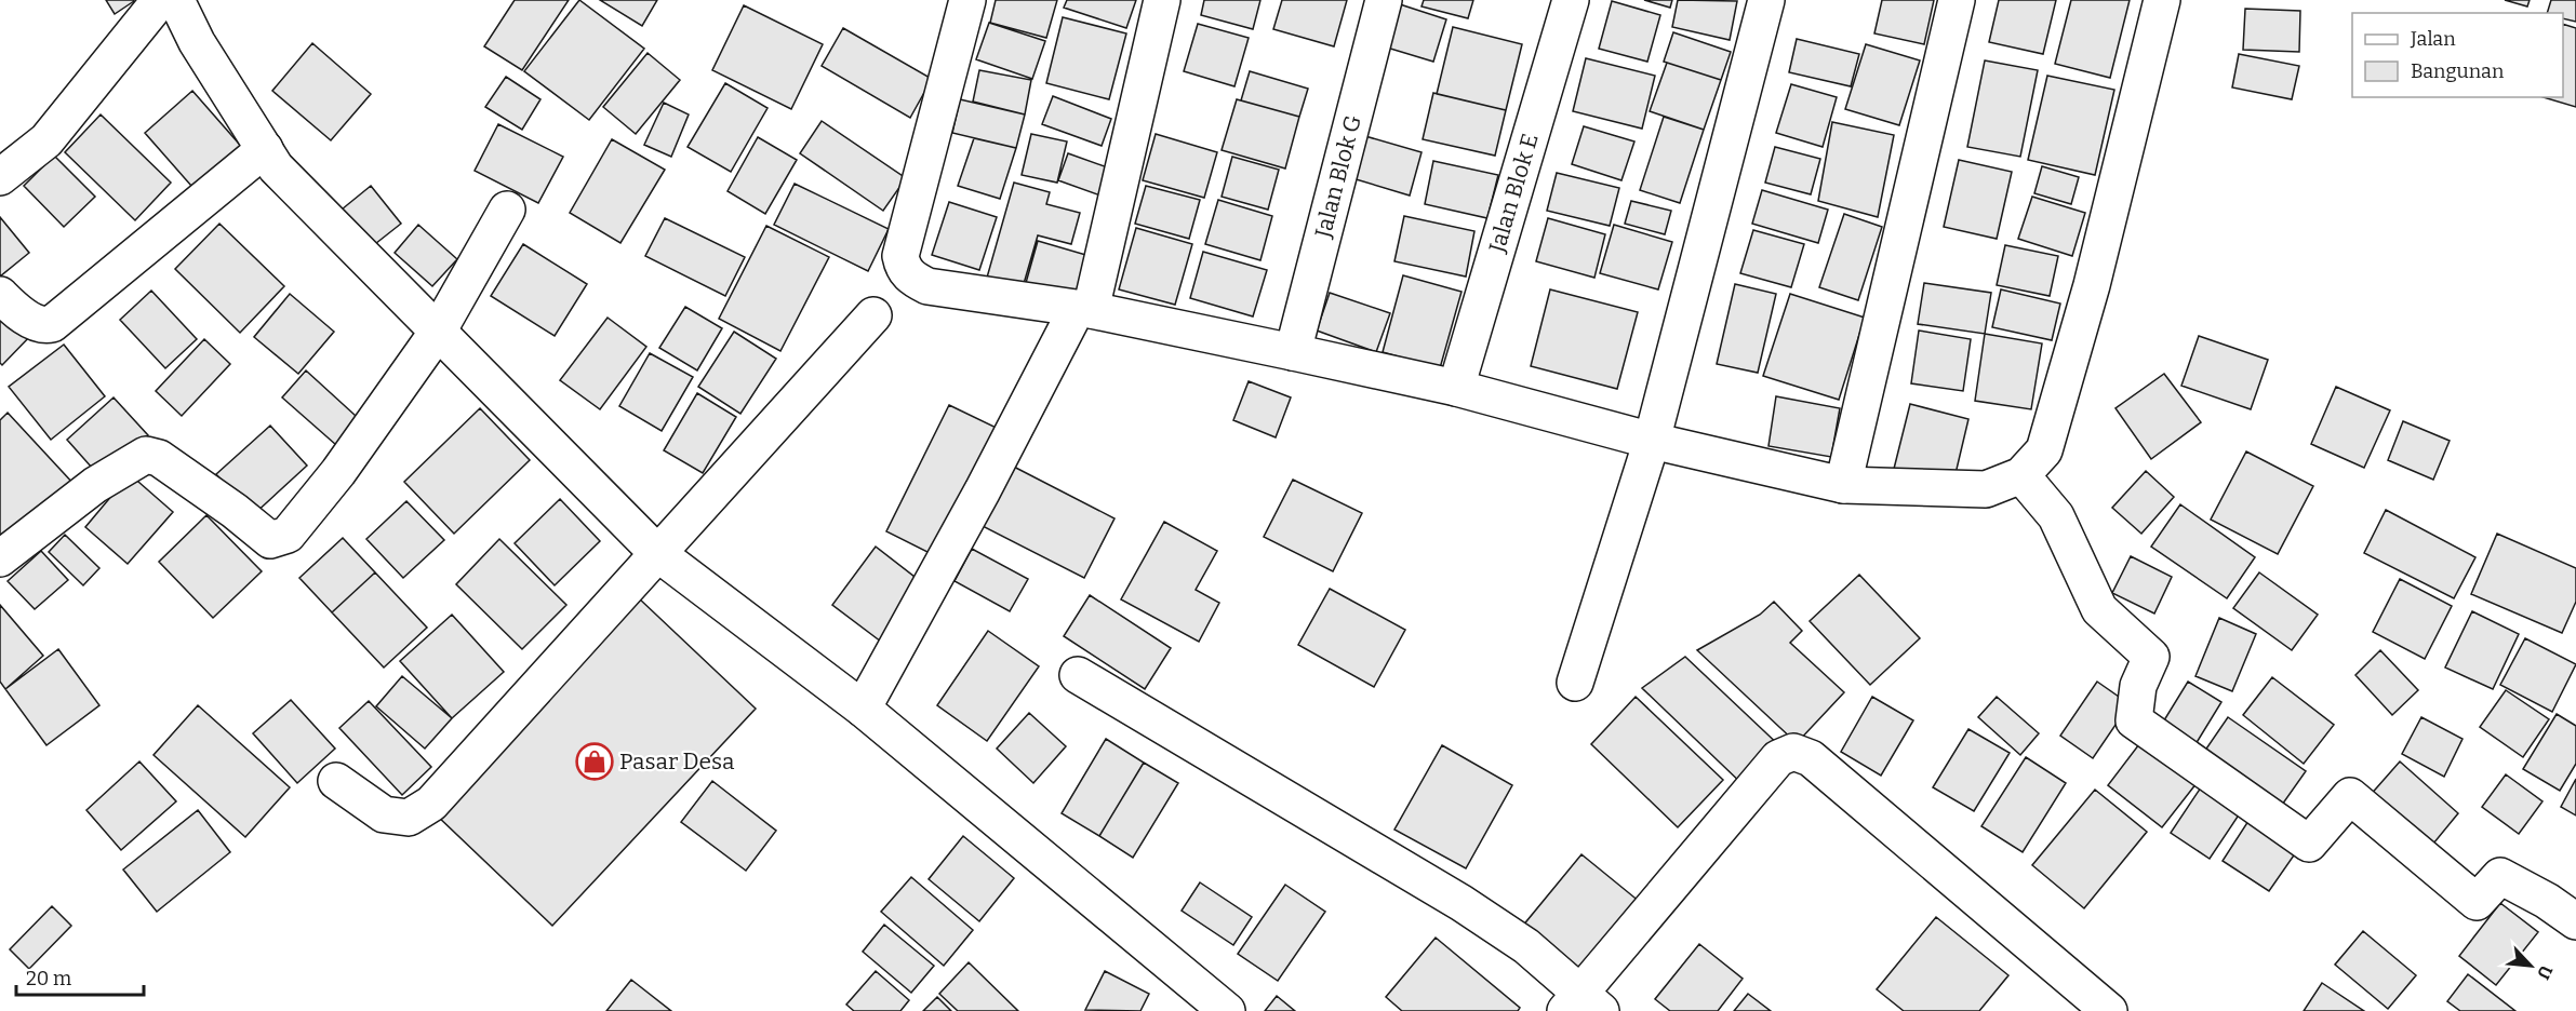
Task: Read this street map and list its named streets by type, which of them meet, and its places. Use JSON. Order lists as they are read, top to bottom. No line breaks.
{"streets":{"street":["Jalan Blok G","Jalan Blok E"]},"places":{"shop":["Pasar Desa"]},"legend":["Jalan","Bangunan"],"scale_bar":"20 m","north":"bottom right"}
